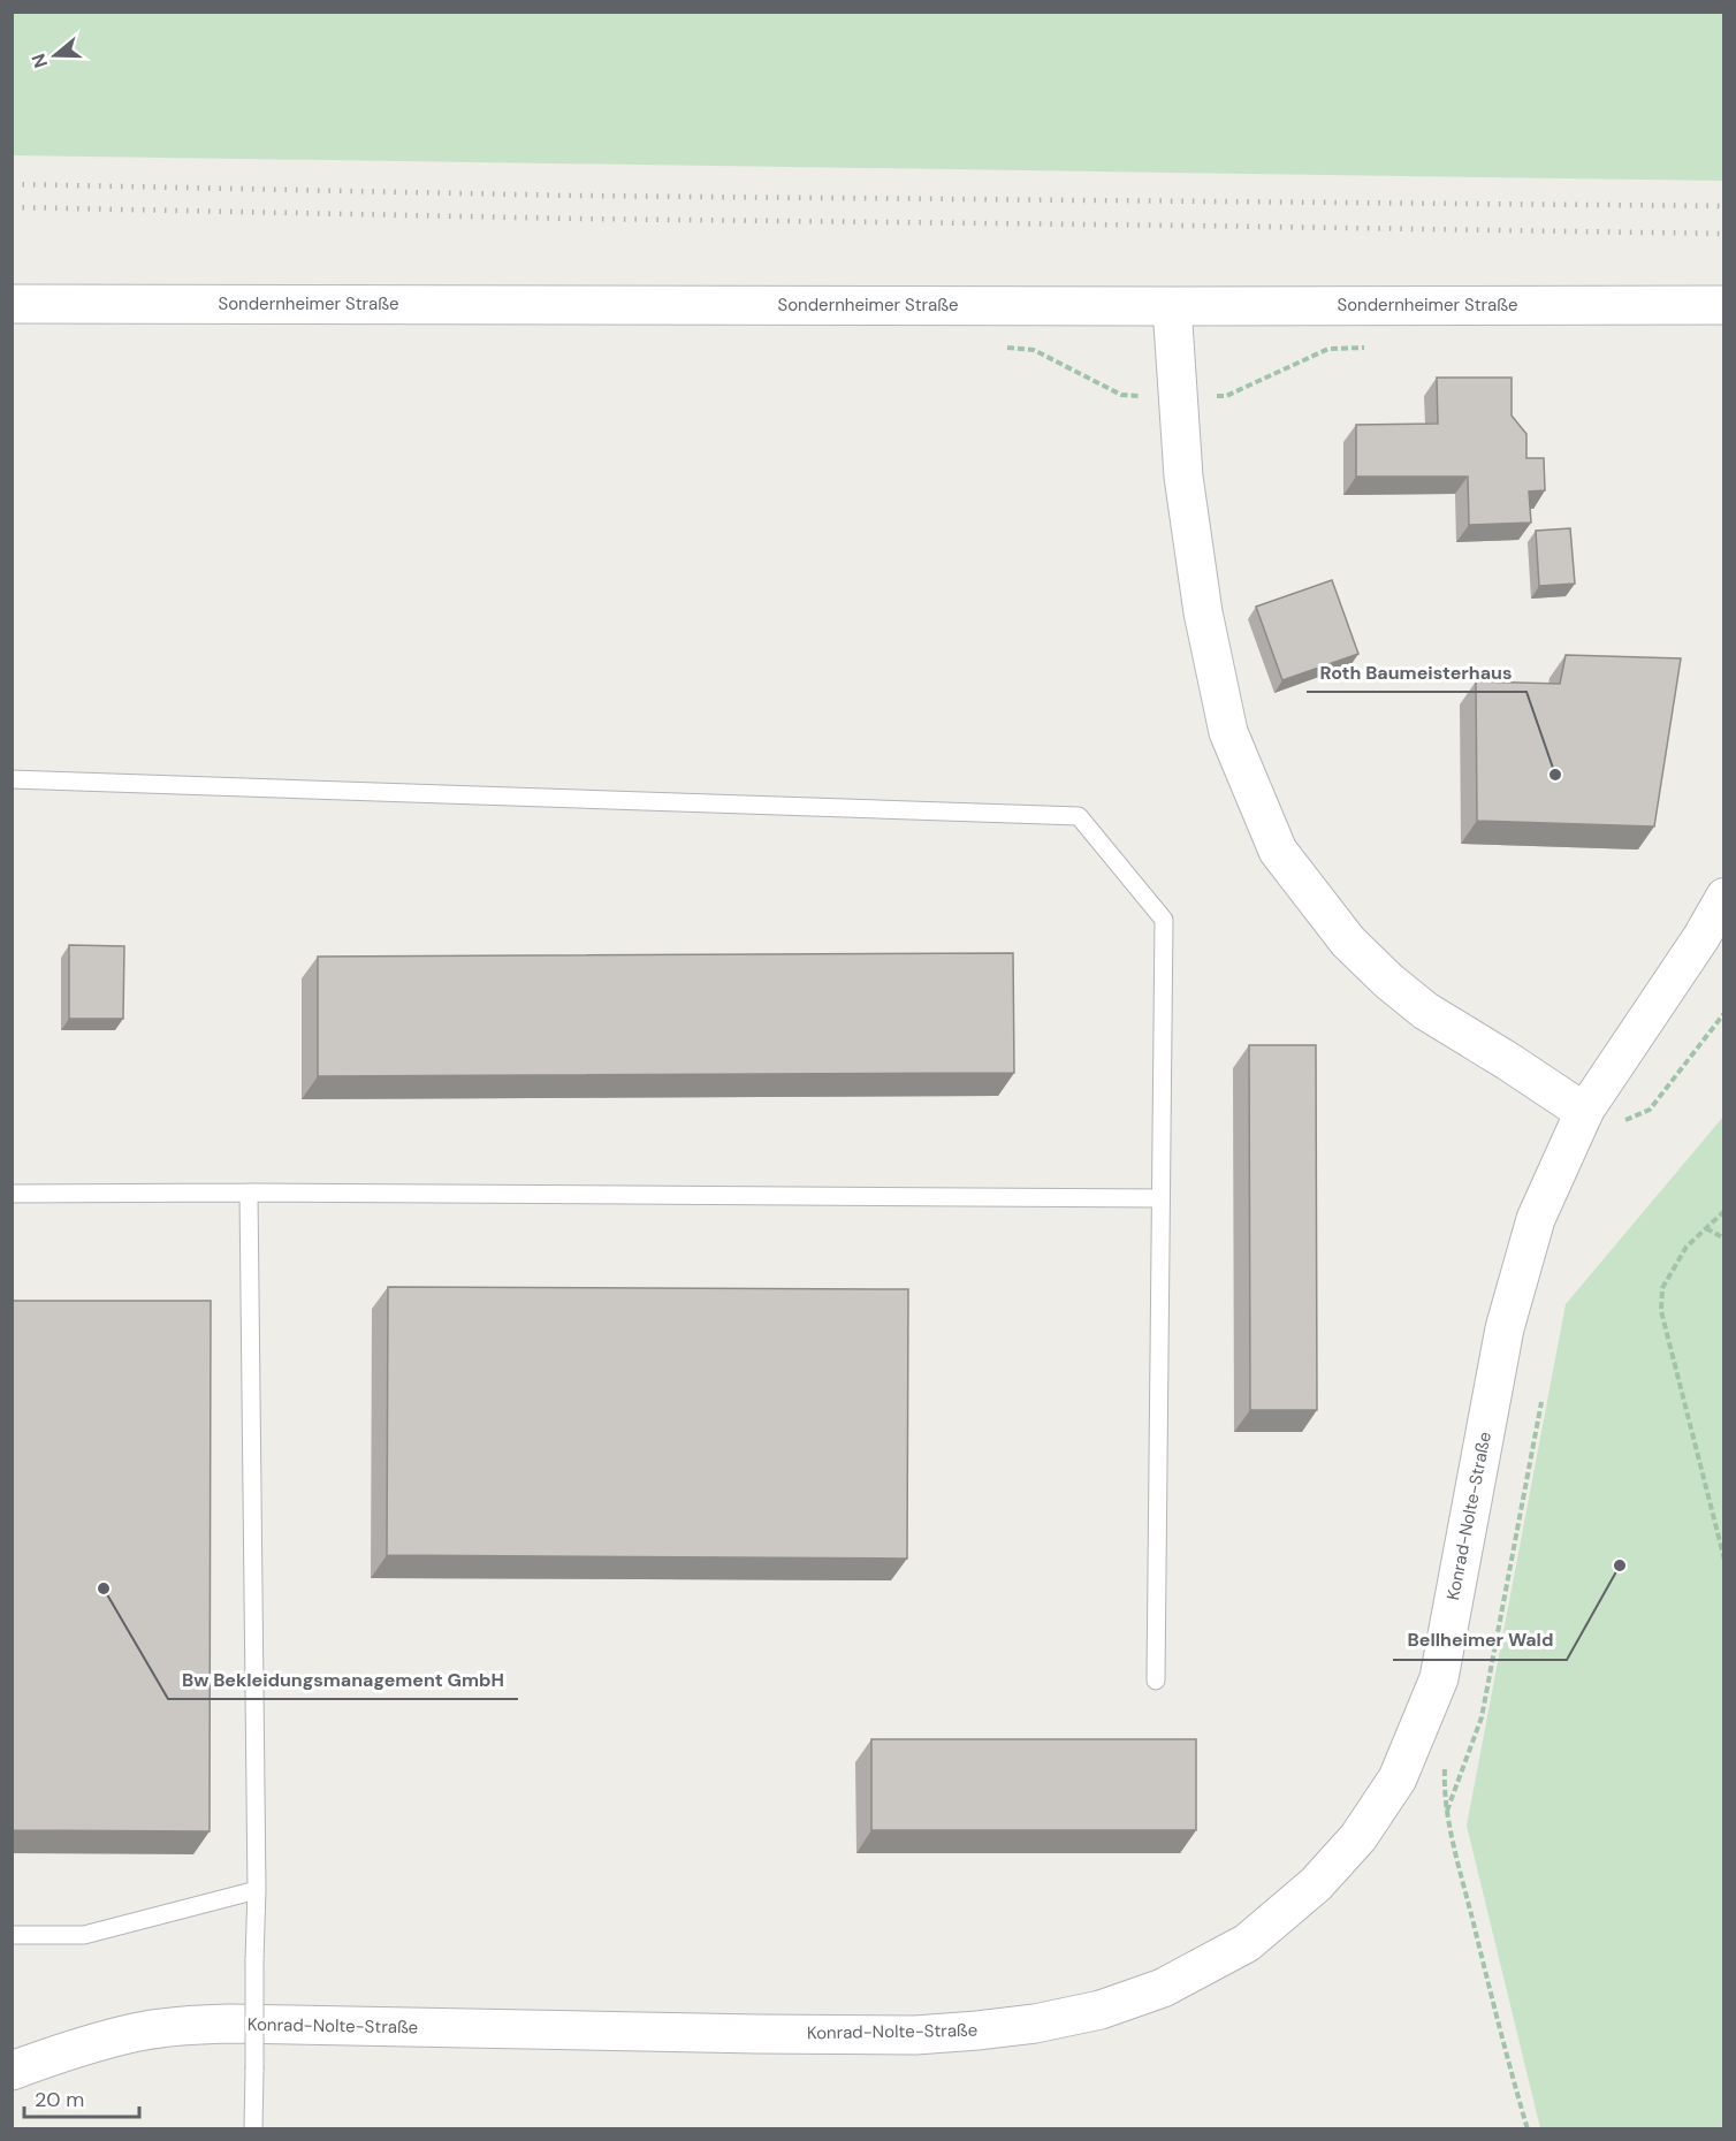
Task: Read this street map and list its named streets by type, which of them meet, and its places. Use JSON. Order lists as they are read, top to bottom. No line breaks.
{"streets":{"main road":["Sondernheimer Straße","Konrad-Nolte-Straße"]},"places":["Roth Baumeisterhaus","Bellheimer Wald","Bw Bekleidungsmanagement GmbH"],"scale_bar":"20 m","north":"left"}
